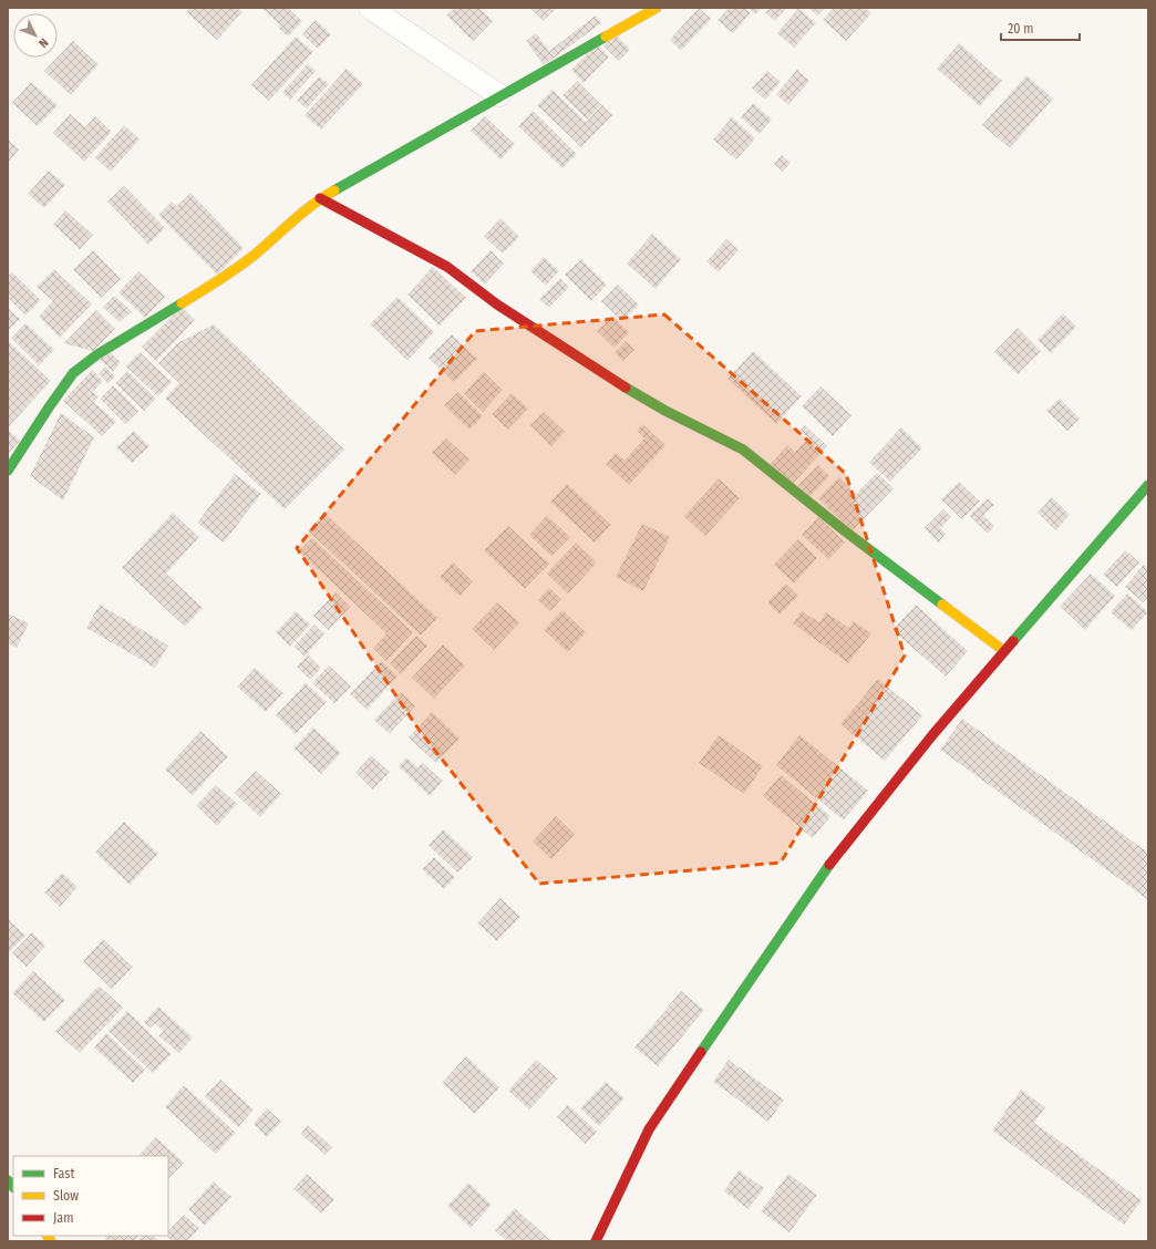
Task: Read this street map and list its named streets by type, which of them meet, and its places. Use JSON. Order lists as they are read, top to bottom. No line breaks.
{"legend":["Fast","Slow","Jam"],"scale_bar":"20 m","north":"bottom right"}
